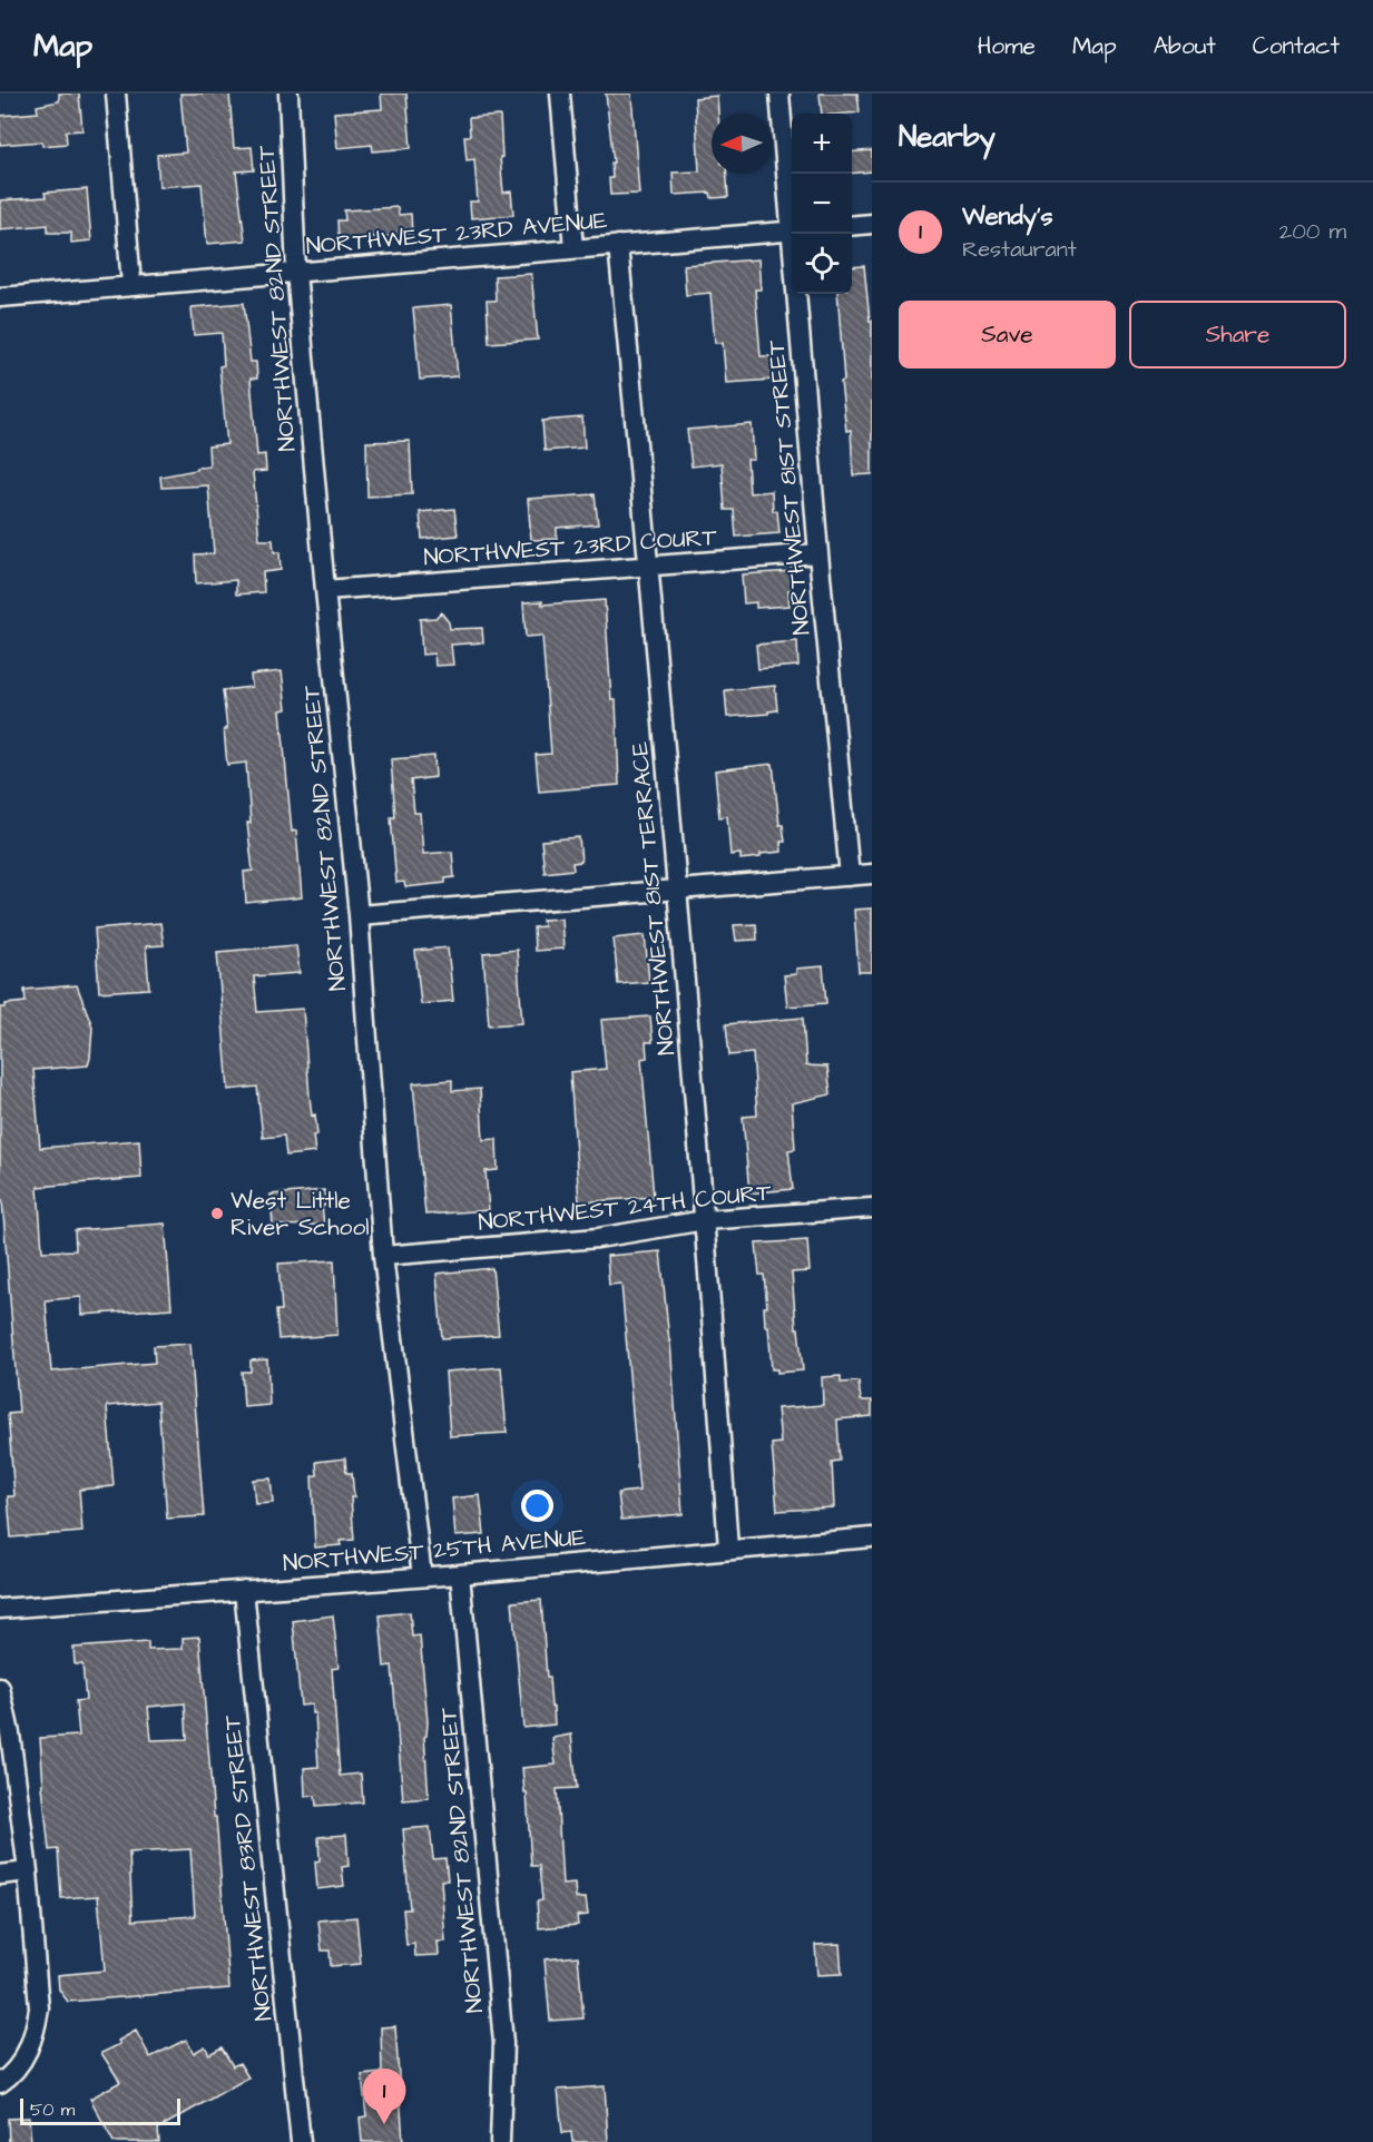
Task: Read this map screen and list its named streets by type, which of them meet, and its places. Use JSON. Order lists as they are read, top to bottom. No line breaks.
{"streets":{"street":["NORTHWEST 23RD AVENUE","NORTHWEST 82ND STREET","NORTHWEST 81ST STREET","NORTHWEST 23RD COURT","NORTHWEST 81ST TERRACE","NORTHWEST 24TH COURT","NORTHWEST 25TH AVENUE","NORTHWEST 83RD STREET"]},"crossings":[["NORTHWEST 23RD AVENUE","NORTHWEST 82ND STREET"],["NORTHWEST 23RD AVENUE","NORTHWEST 81ST TERRACE"],["NORTHWEST 82ND STREET","NORTHWEST 23RD COURT"],["NORTHWEST 82ND STREET","NORTHWEST 24TH COURT"],["NORTHWEST 82ND STREET","NORTHWEST 25TH AVENUE"],["NORTHWEST 81ST STREET","NORTHWEST 23RD COURT"],["NORTHWEST 23RD COURT","NORTHWEST 81ST TERRACE"],["NORTHWEST 81ST TERRACE","NORTHWEST 24TH COURT"],["NORTHWEST 81ST TERRACE","NORTHWEST 25TH AVENUE"],["NORTHWEST 25TH AVENUE","NORTHWEST 83RD STREET"]],"places":["West Little River School"],"scale_bar":"50 m","north":"left","page":{"header":"Map","nav":["Home","Map","About","Contact"],"heading":"Nearby","map_buttons":["+","−"],"list":[{"mark":"1","name":"Wendy's","note":"Restaurant","value":"200 m"}],"buttons":["Save","Share"],"pins":"1","scale":"50 m"}}
